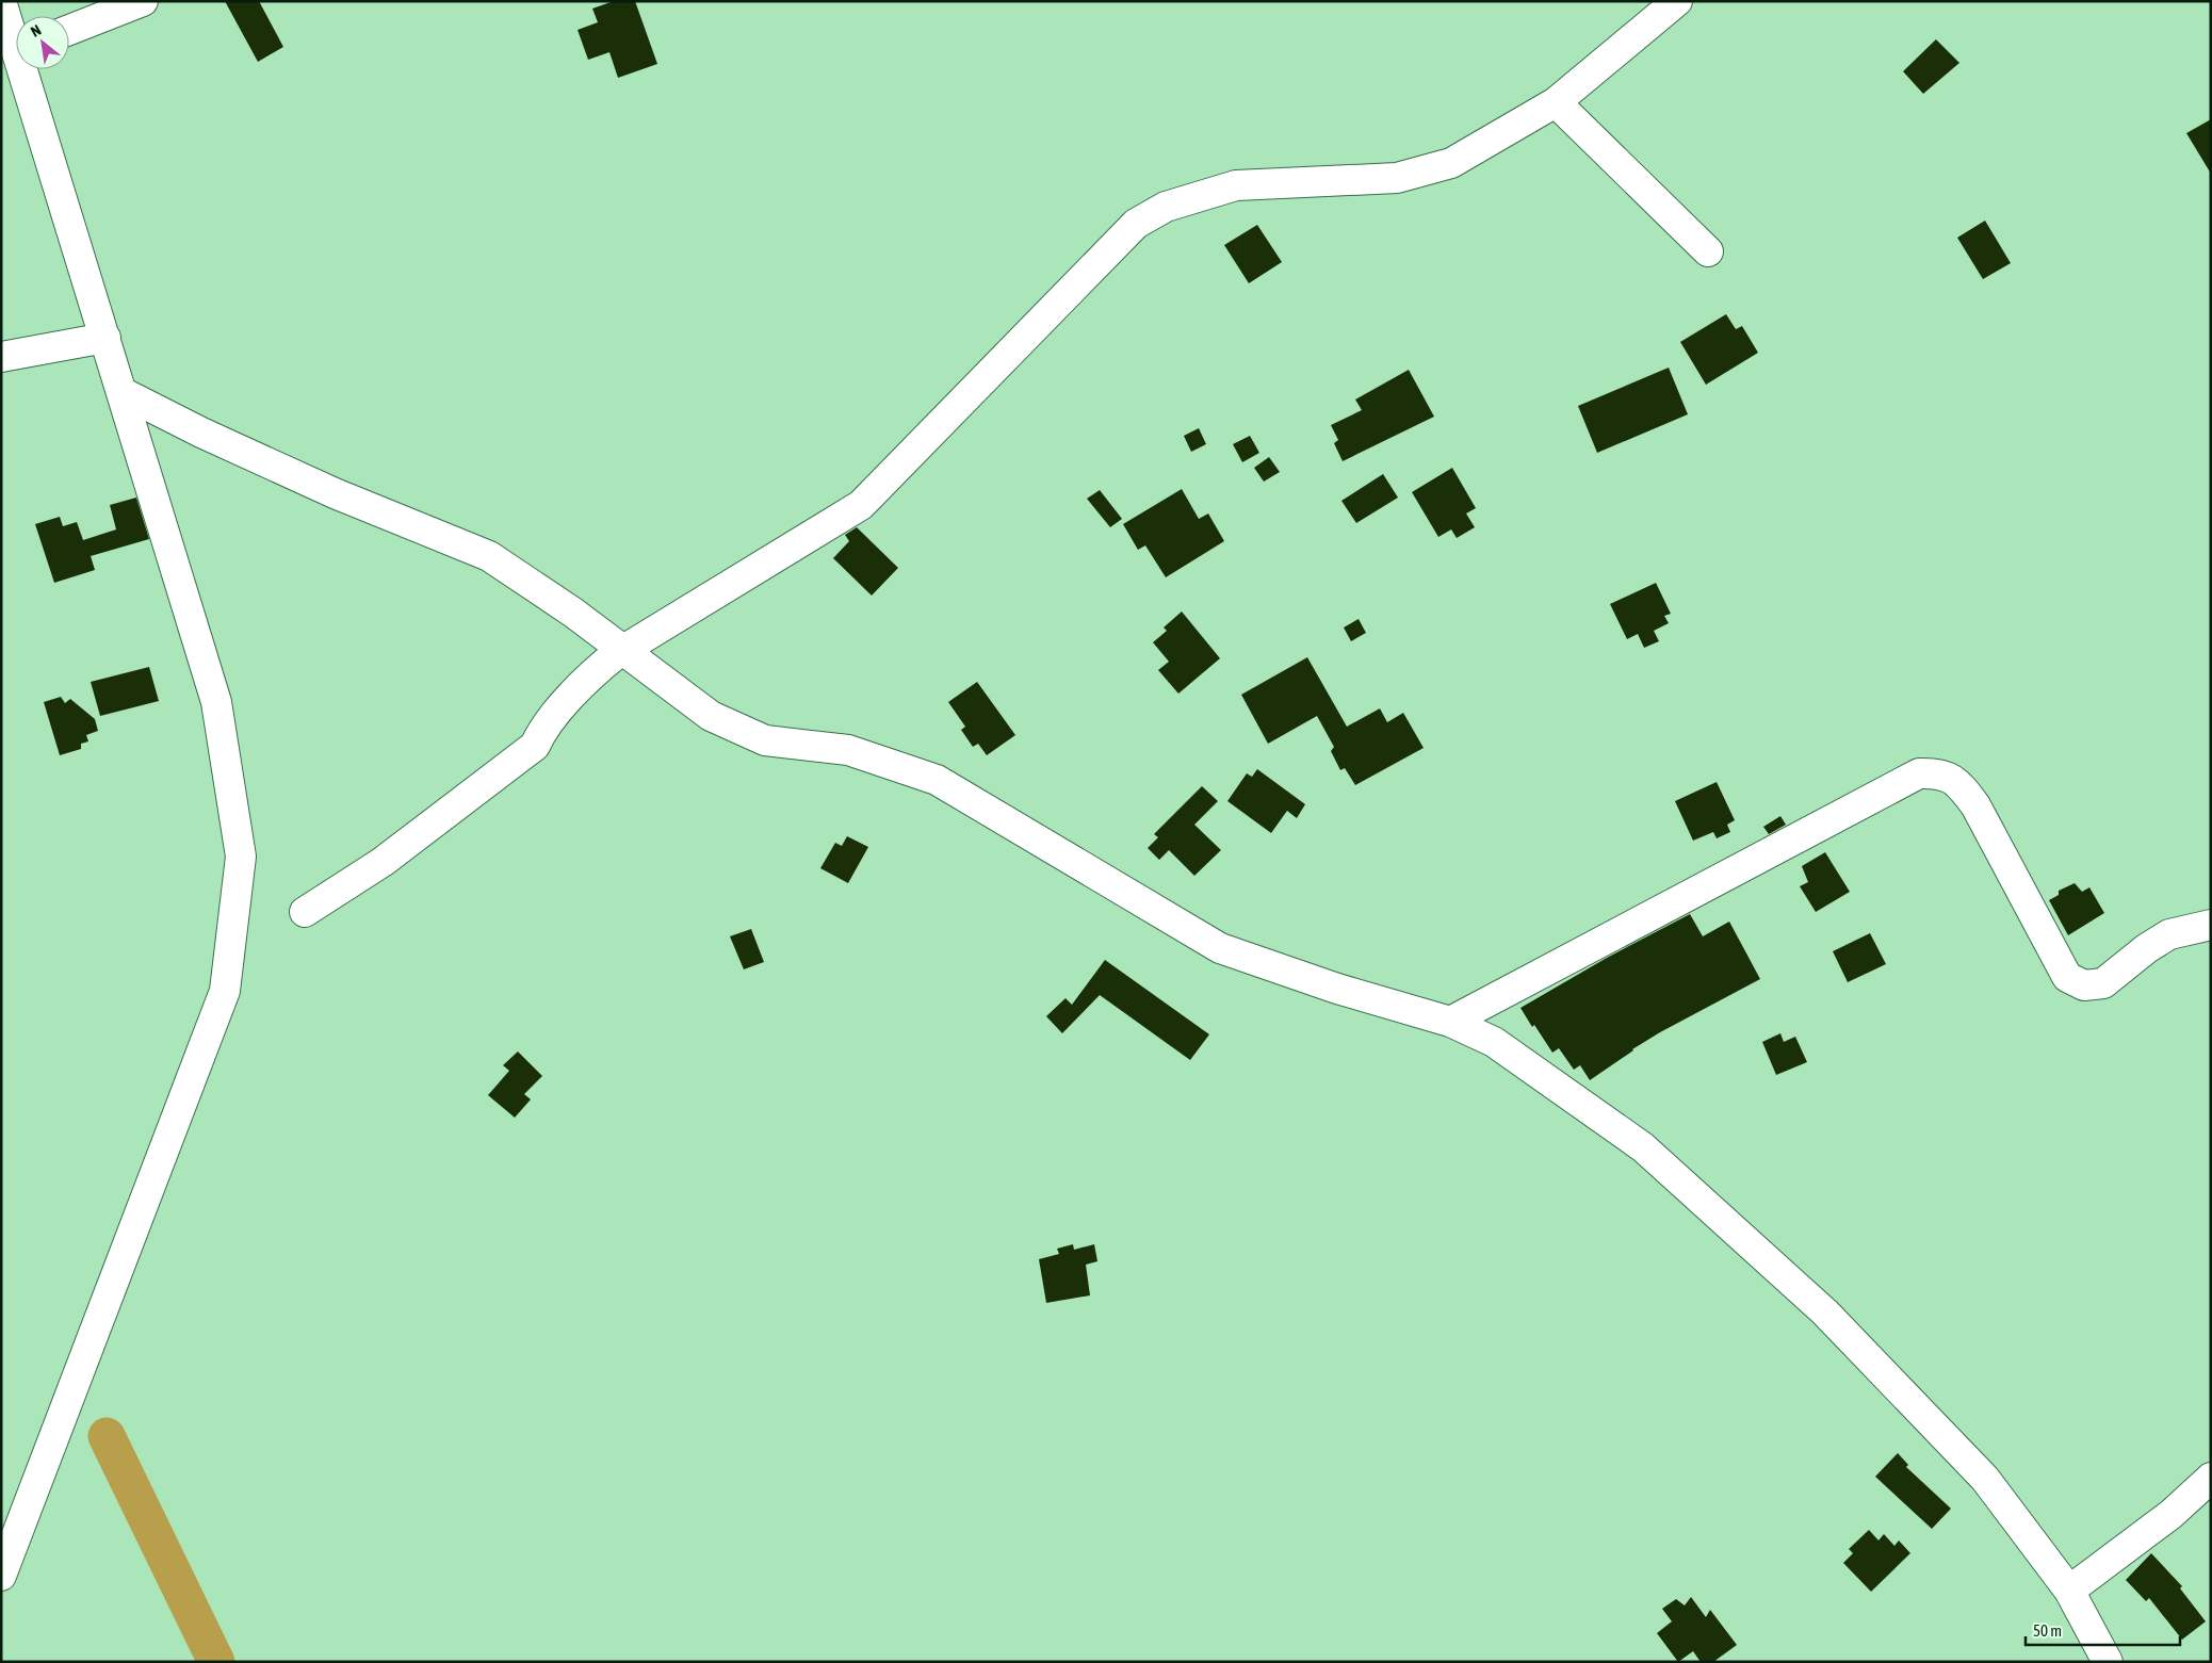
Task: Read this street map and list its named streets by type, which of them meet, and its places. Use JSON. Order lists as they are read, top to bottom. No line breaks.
{"scale_bar":"50 m","north":"top left"}
